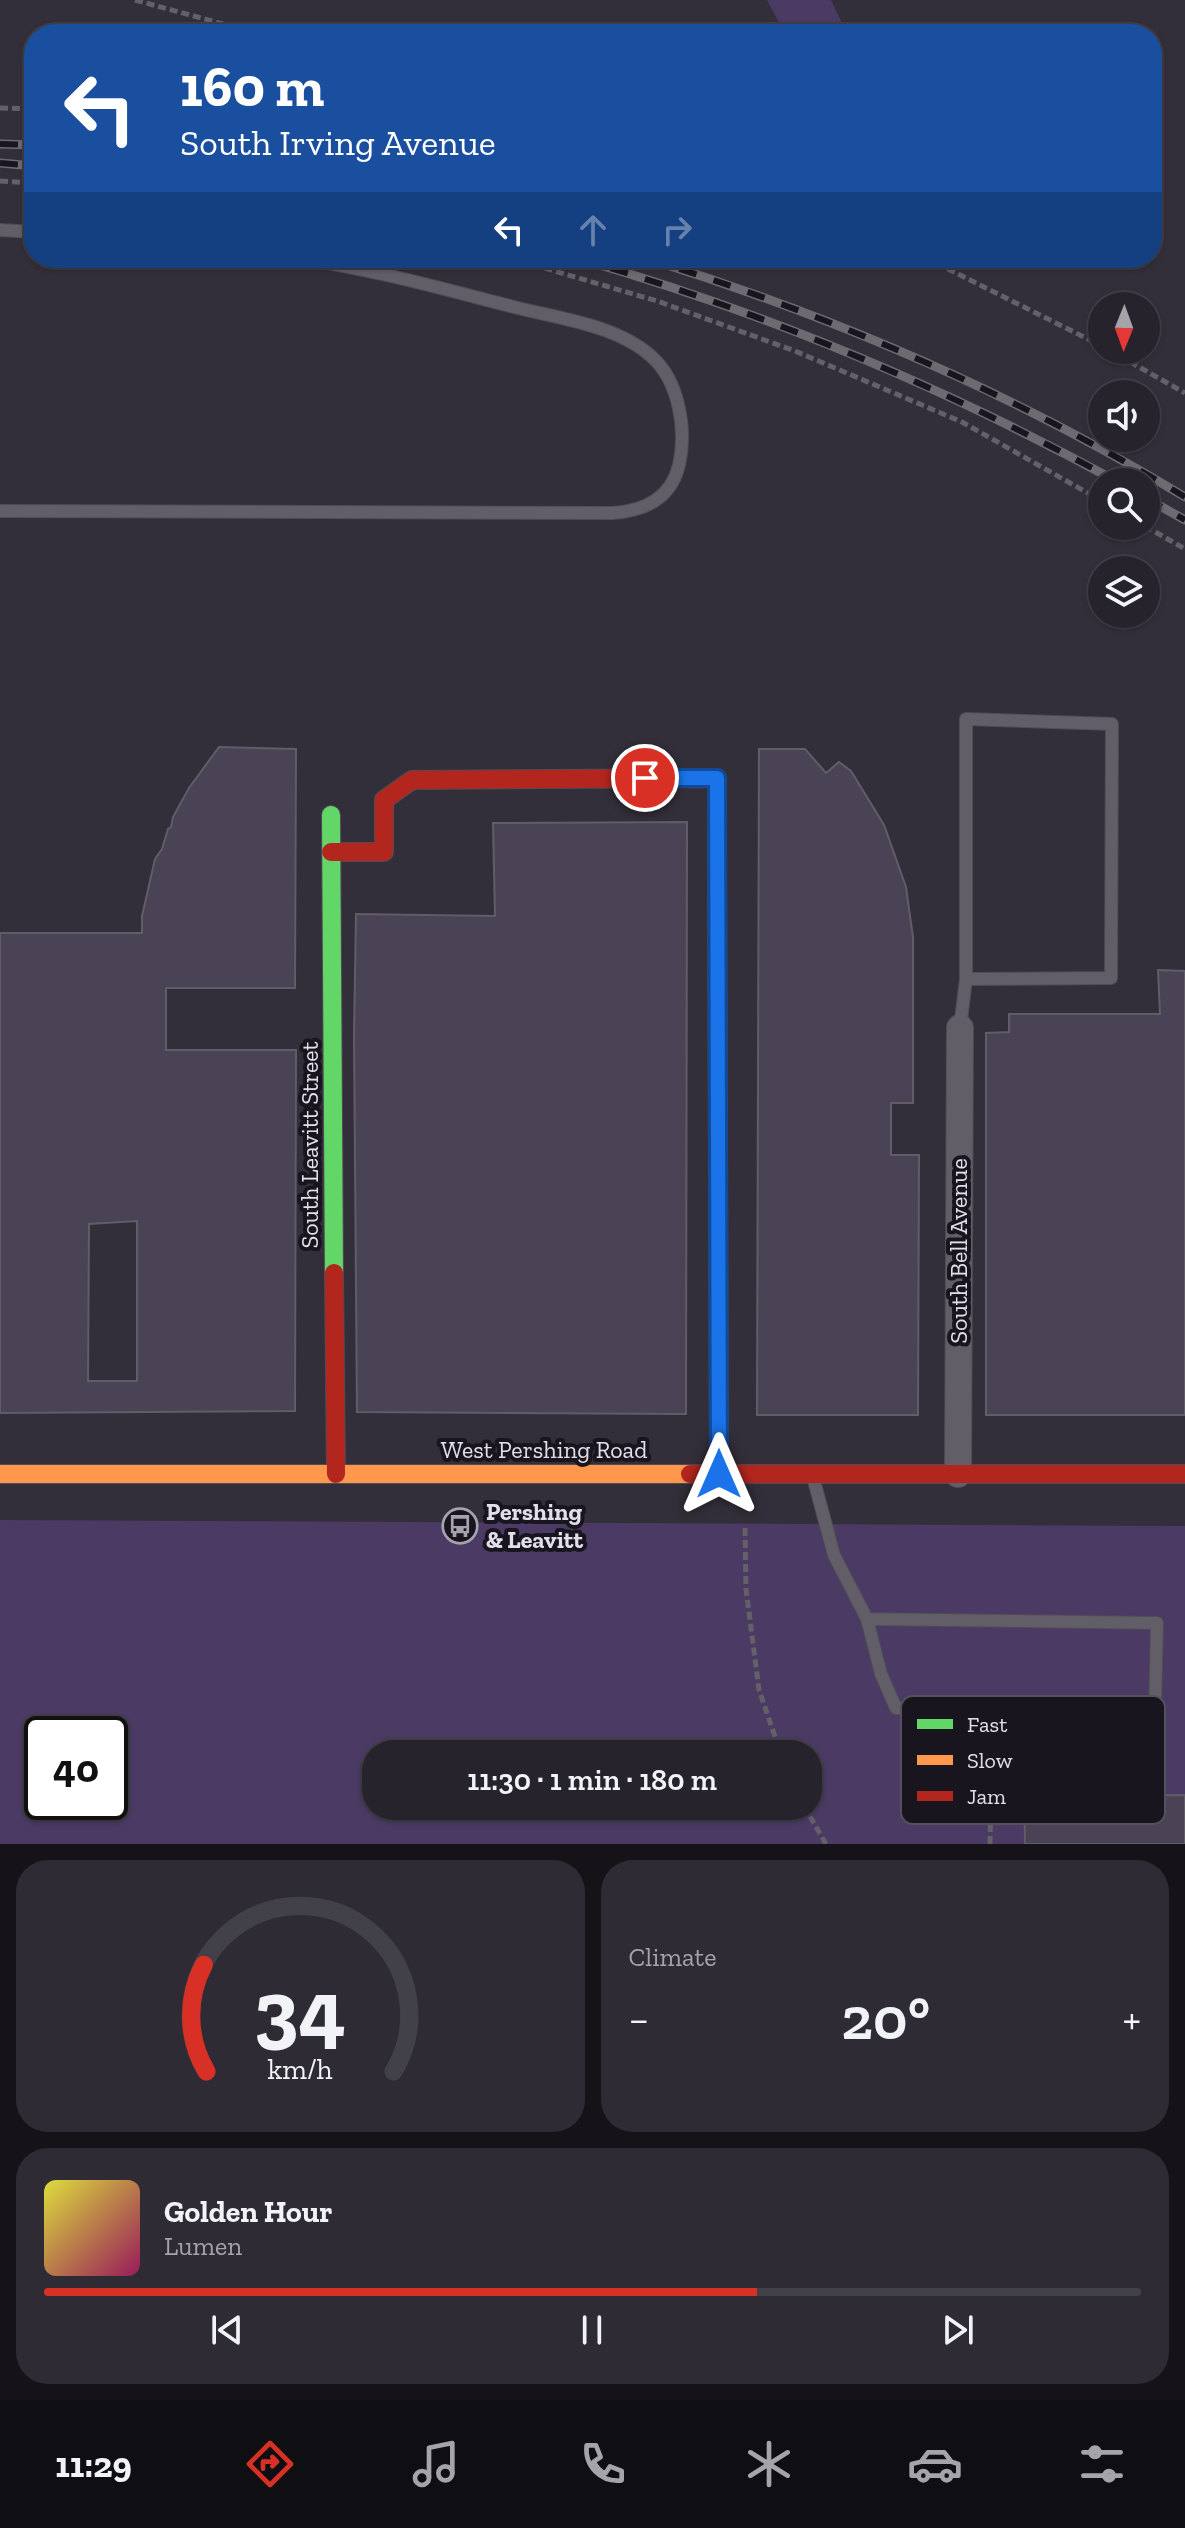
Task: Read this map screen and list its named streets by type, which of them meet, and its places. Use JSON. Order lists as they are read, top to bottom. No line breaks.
{"streets":{"street":["South Leavitt Street","South Bell Avenue","West Pershing Road"]},"crossings":[["South Leavitt Street","West Pershing Road"],["South Bell Avenue","West Pershing Road"]],"places":{"bus stop":["Pershing & Leavitt"]},"legend":["Fast","Slow","Jam"],"north":"bottom","page":{"turn":["160 m","South Irving Avenue"],"limit":"40","trip":"11:30 · 1 min · 180 m","tile":"Climate","heat":["−","20°","+"],"song":["Golden Hour","Lumen"],"tabs":"11:29","gauge":["34","km/h"]}}
